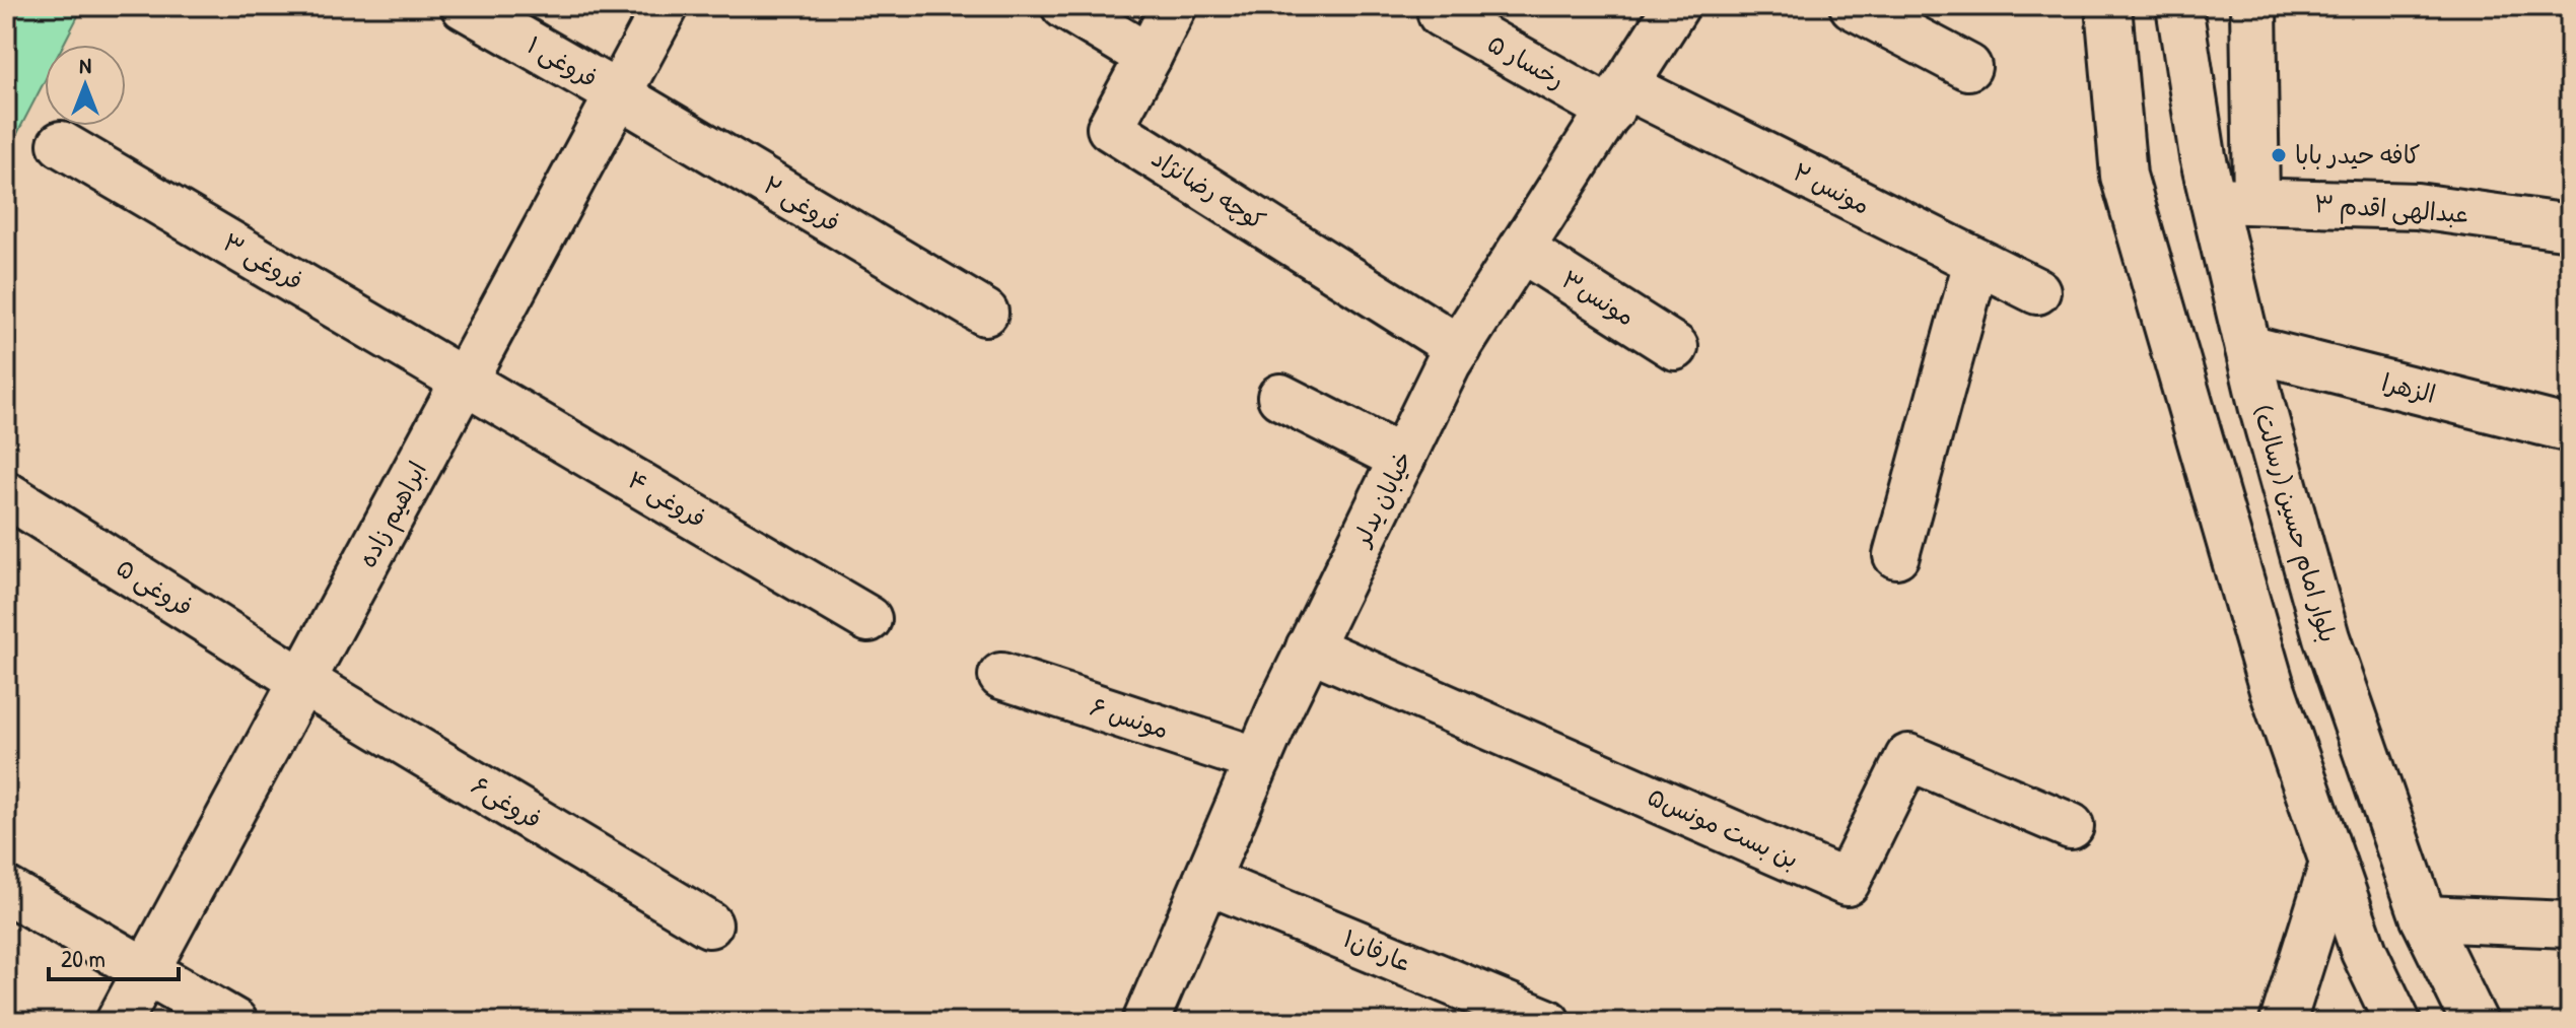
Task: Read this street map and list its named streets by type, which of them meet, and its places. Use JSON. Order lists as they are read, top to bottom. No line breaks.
{"streets":{"street":["فروغی ۱","رخسار ۵","مونس ۲","کوچه رضانژاد","فروغی ۲","عبدالهی اقدم ۳","فروغی ۳","مونس۳","الزهرا","خیابان یدلر","فروغی ۴","ابراهیم زاده","بلوار امام حسین (رسالت)","فروغی ۵","مونس ۶","فروغی۶","بن بست مونس۵","عارفان۱"]},"crossings":[["فروغی ۱","فروغی ۲"],["فروغی ۱","ابراهیم زاده"],["رخسار ۵","مونس ۲"],["رخسار ۵","خیابان یدلر"],["مونس ۲","خیابان یدلر"],["کوچه رضانژاد","خیابان یدلر"],["فروغی ۲","ابراهیم زاده"],["عبدالهی اقدم ۳","بلوار امام حسین (رسالت)"],["فروغی ۳","فروغی ۴"],["فروغی ۳","ابراهیم زاده"],["مونس۳","خیابان یدلر"],["الزهرا","بلوار امام حسین (رسالت)"],["خیابان یدلر","مونس ۶"],["خیابان یدلر","بن بست مونس۵"],["خیابان یدلر","عارفان۱"],["فروغی ۴","ابراهیم زاده"],["ابراهیم زاده","فروغی ۵"],["ابراهیم زاده","فروغی۶"],["فروغی ۵","فروغی۶"]],"places":["کافه حیدر بابا"],"scale_bar":"20 m","north":"top"}
